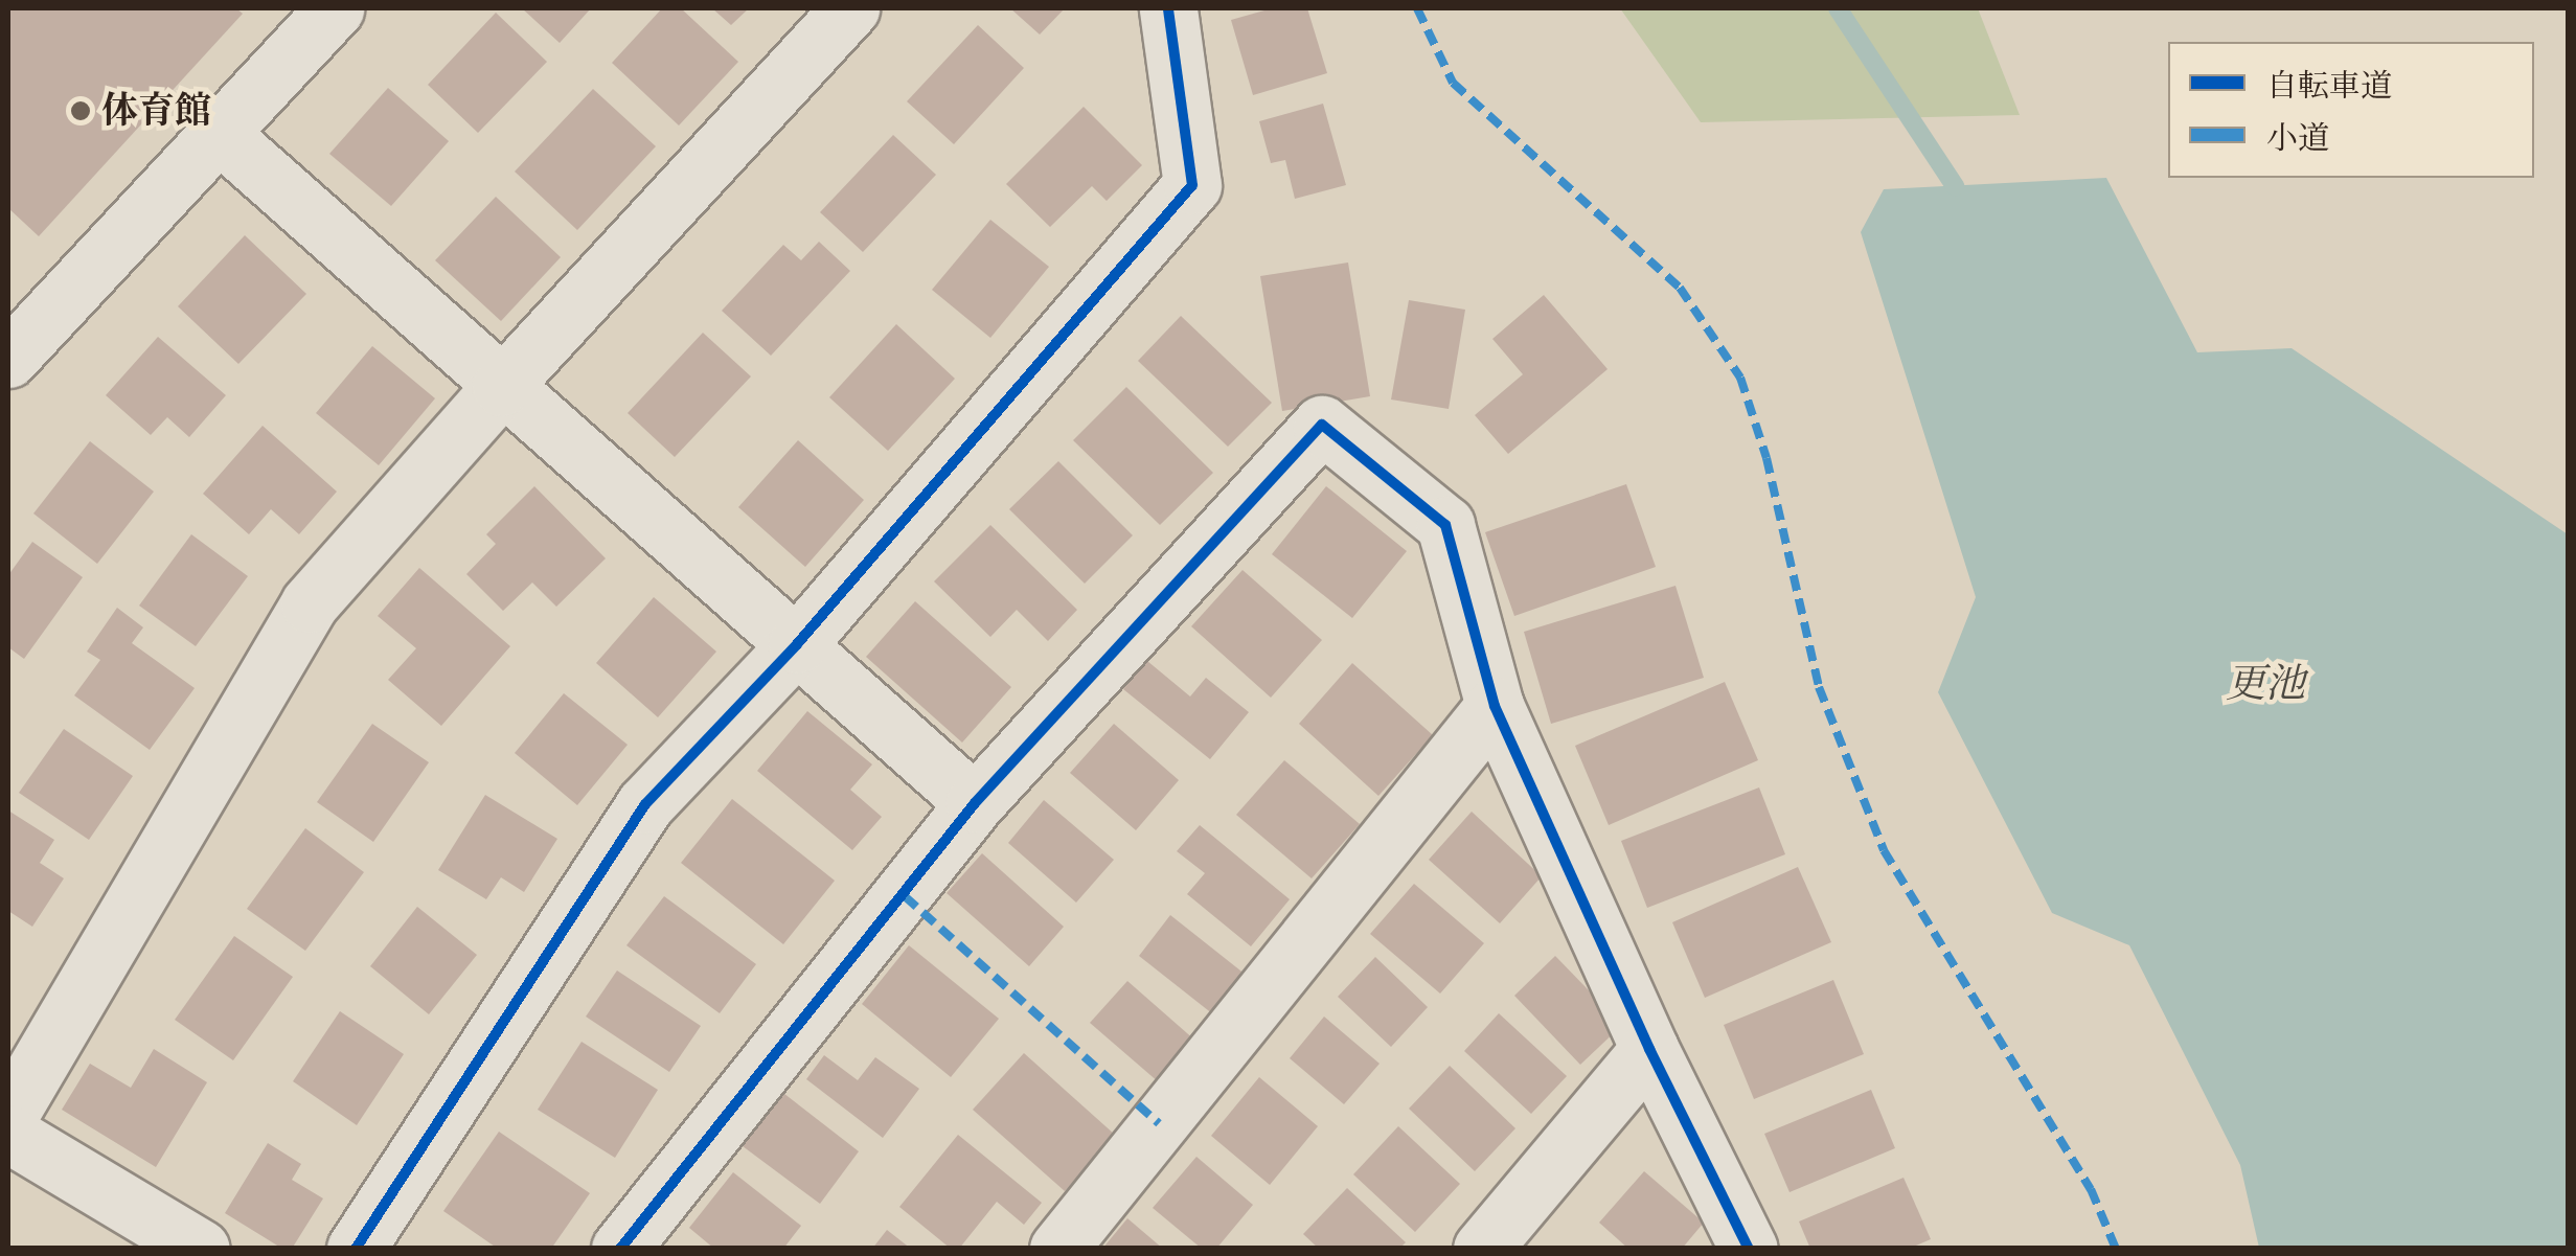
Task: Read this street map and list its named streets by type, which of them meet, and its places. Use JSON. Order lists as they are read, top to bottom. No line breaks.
{"water":["更池"],"places":["体育館"],"legend":["自転車道","小道"]}
